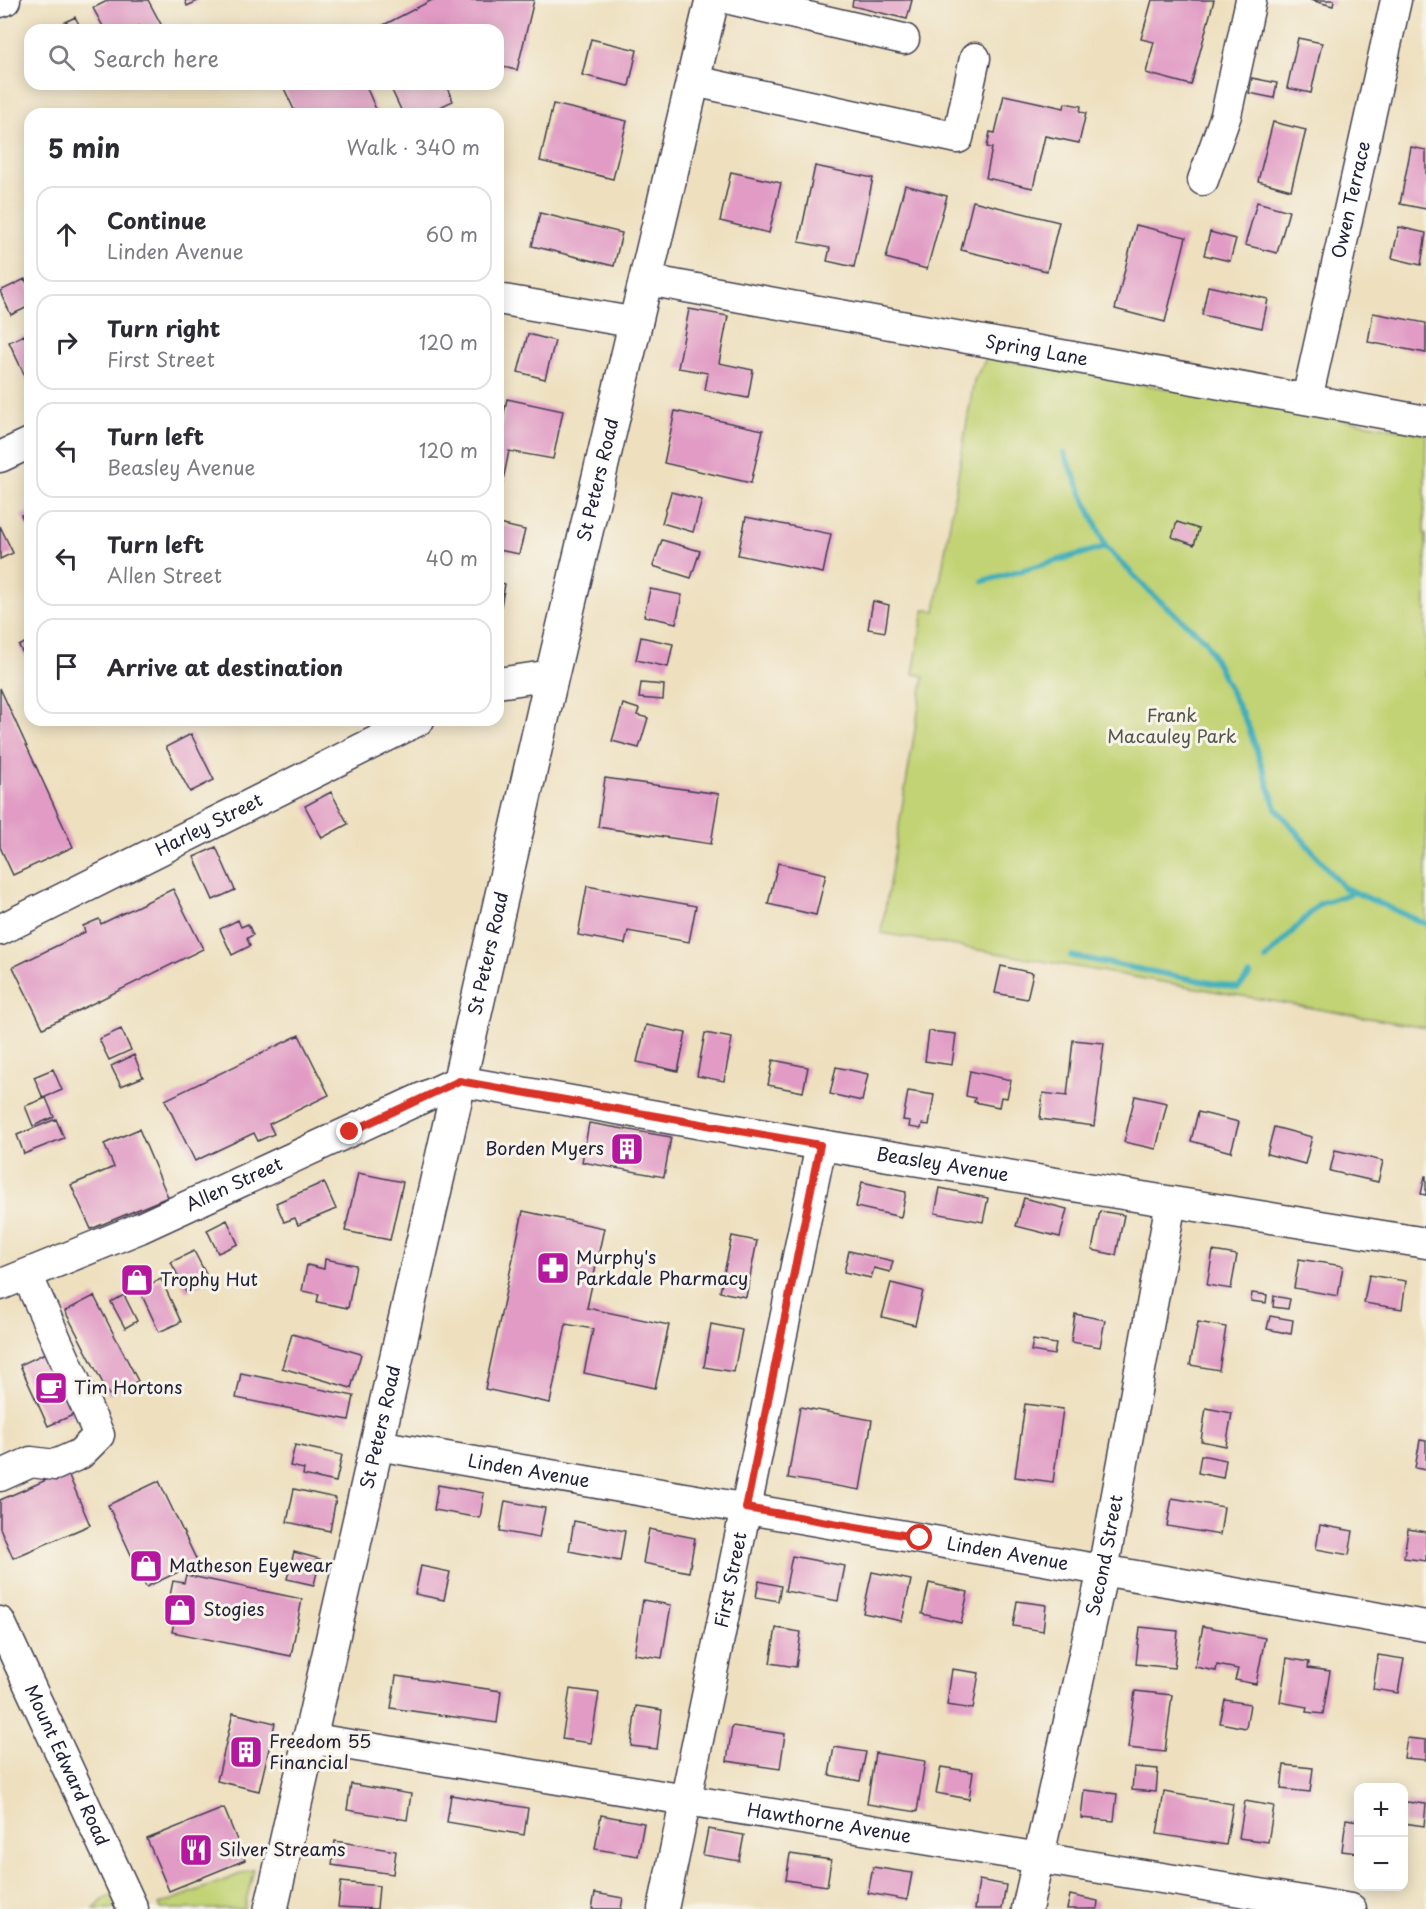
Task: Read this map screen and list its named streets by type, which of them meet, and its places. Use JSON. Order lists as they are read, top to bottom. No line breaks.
{"streets":{"main road":["St Peters Road"],"street":["Owen Terrace","Spring Lane","Harley Street","Beasley Avenue","Allen Street","Linden Avenue","Second Street","First Street","Mount Edward Road","Hawthorne Avenue"]},"crossings":[["Owen Terrace","Spring Lane"],["Spring Lane","St Peters Road"],["St Peters Road","Beasley Avenue"],["St Peters Road","Allen Street"],["St Peters Road","Linden Avenue"],["St Peters Road","Hawthorne Avenue"],["Beasley Avenue","Allen Street"],["Beasley Avenue","Second Street"],["Beasley Avenue","First Street"],["Linden Avenue","Second Street"],["Linden Avenue","First Street"],["Second Street","Hawthorne Avenue"],["First Street","Hawthorne Avenue"]],"parks":["Frank Macauley Park"],"places":{"building":["Borden Myers","Freedom 55 Financial"],"pharmacy":["Murphy's Parkdale Pharmacy"],"shop":["Trophy Hut","Matheson Eyewear","Stogies"],"cafe":["Tim Hortons"],"restaurant":["Silver Streams"]},"page":{"search":"Search here","heading":["5 min","Walk · 340 m"],"list":[["Continue","Linden Avenue","60 m"],["Turn right","First Street","120 m"],["Turn left","Beasley Avenue","120 m"],["Turn left","Allen Street","40 m"],"Arrive at destination"],"map_buttons":["+","−"]}}
